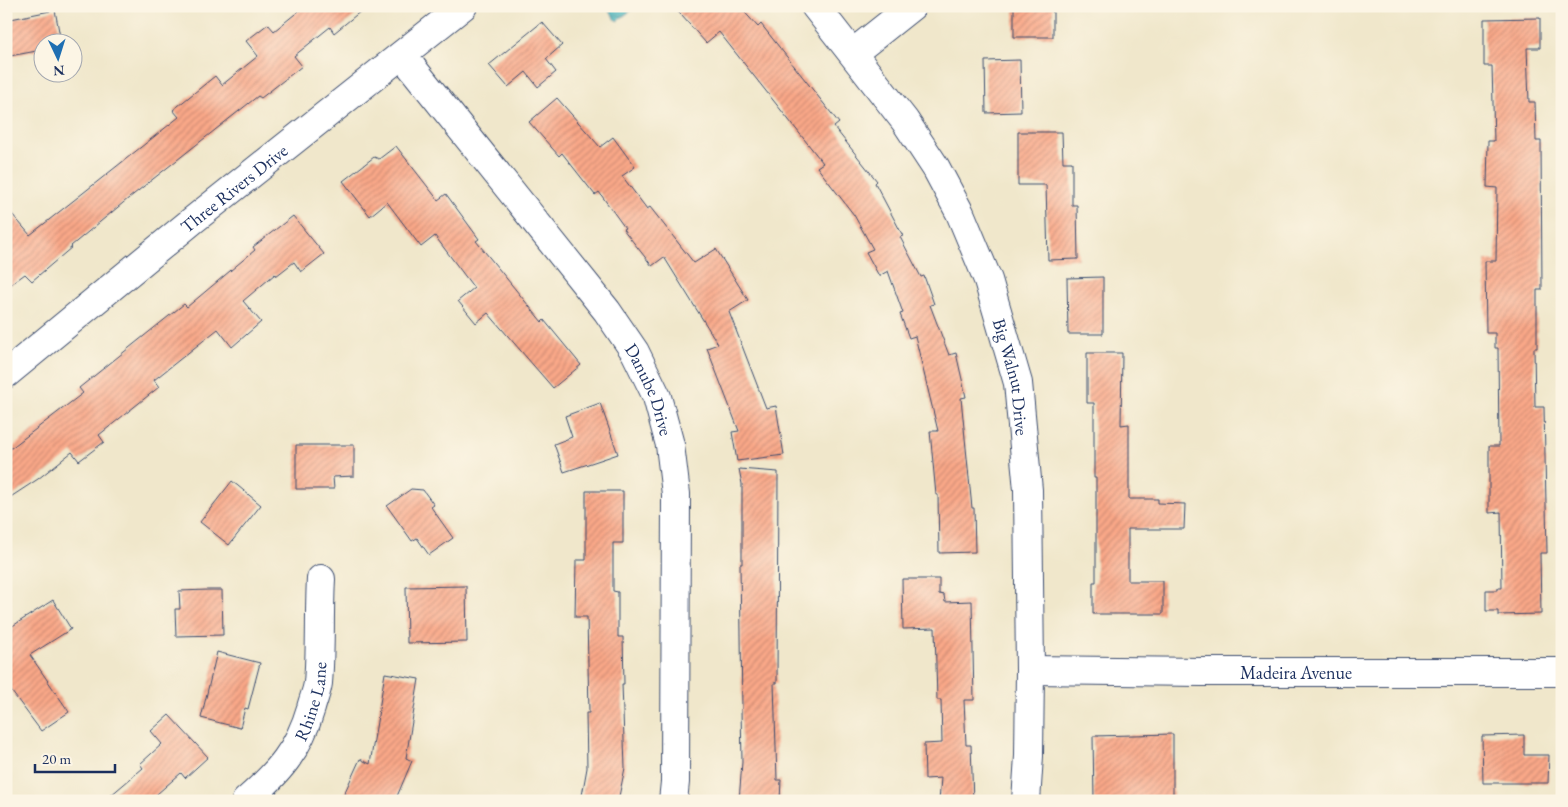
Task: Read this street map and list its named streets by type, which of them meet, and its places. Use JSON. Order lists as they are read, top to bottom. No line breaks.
{"streets":{"street":["Three Rivers Drive","Big Walnut Drive","Danube Drive","Madeira Avenue","Rhine Lane"]},"crossings":[["Three Rivers Drive","Danube Drive"],["Big Walnut Drive","Madeira Avenue"]],"scale_bar":"20 m","north":"bottom"}
